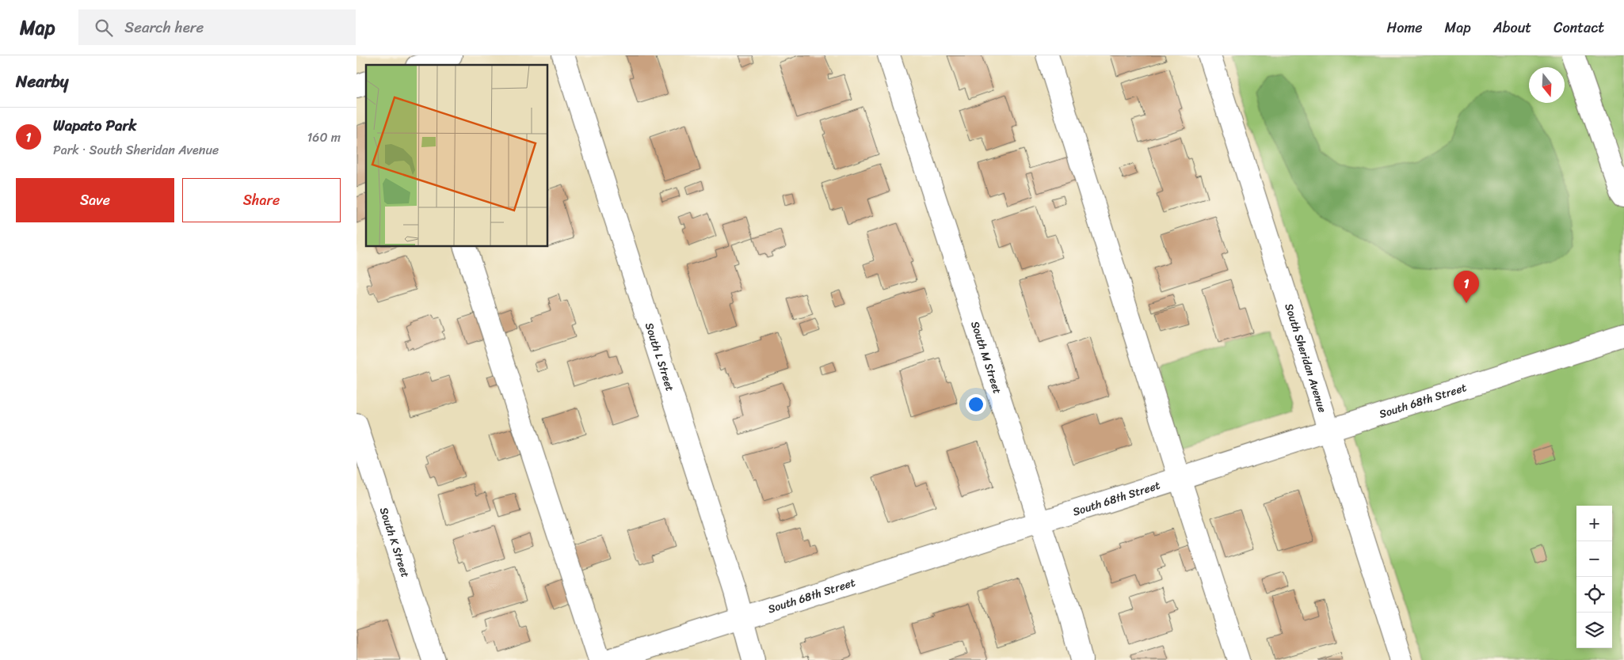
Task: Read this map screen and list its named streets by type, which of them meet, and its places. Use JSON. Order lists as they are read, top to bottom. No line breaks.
{"streets":{"street":["South L Street","South M Street","South Sheridan Avenue","South 68th Street","South K Street"]},"crossings":[["South L Street","South 68th Street"],["South M Street","South 68th Street"],["South Sheridan Avenue","South 68th Street"]],"north":"bottom","page":{"header":"Map","search":"Search here","nav":["Home","Map","About","Contact"],"heading":"Nearby","list":[{"mark":"1","name":"Wapato Park","note":"Park · South Sheridan Avenue","value":"160 m"}],"buttons":["Save","Share"],"pins":"1","map_buttons":["+","−"]}}
